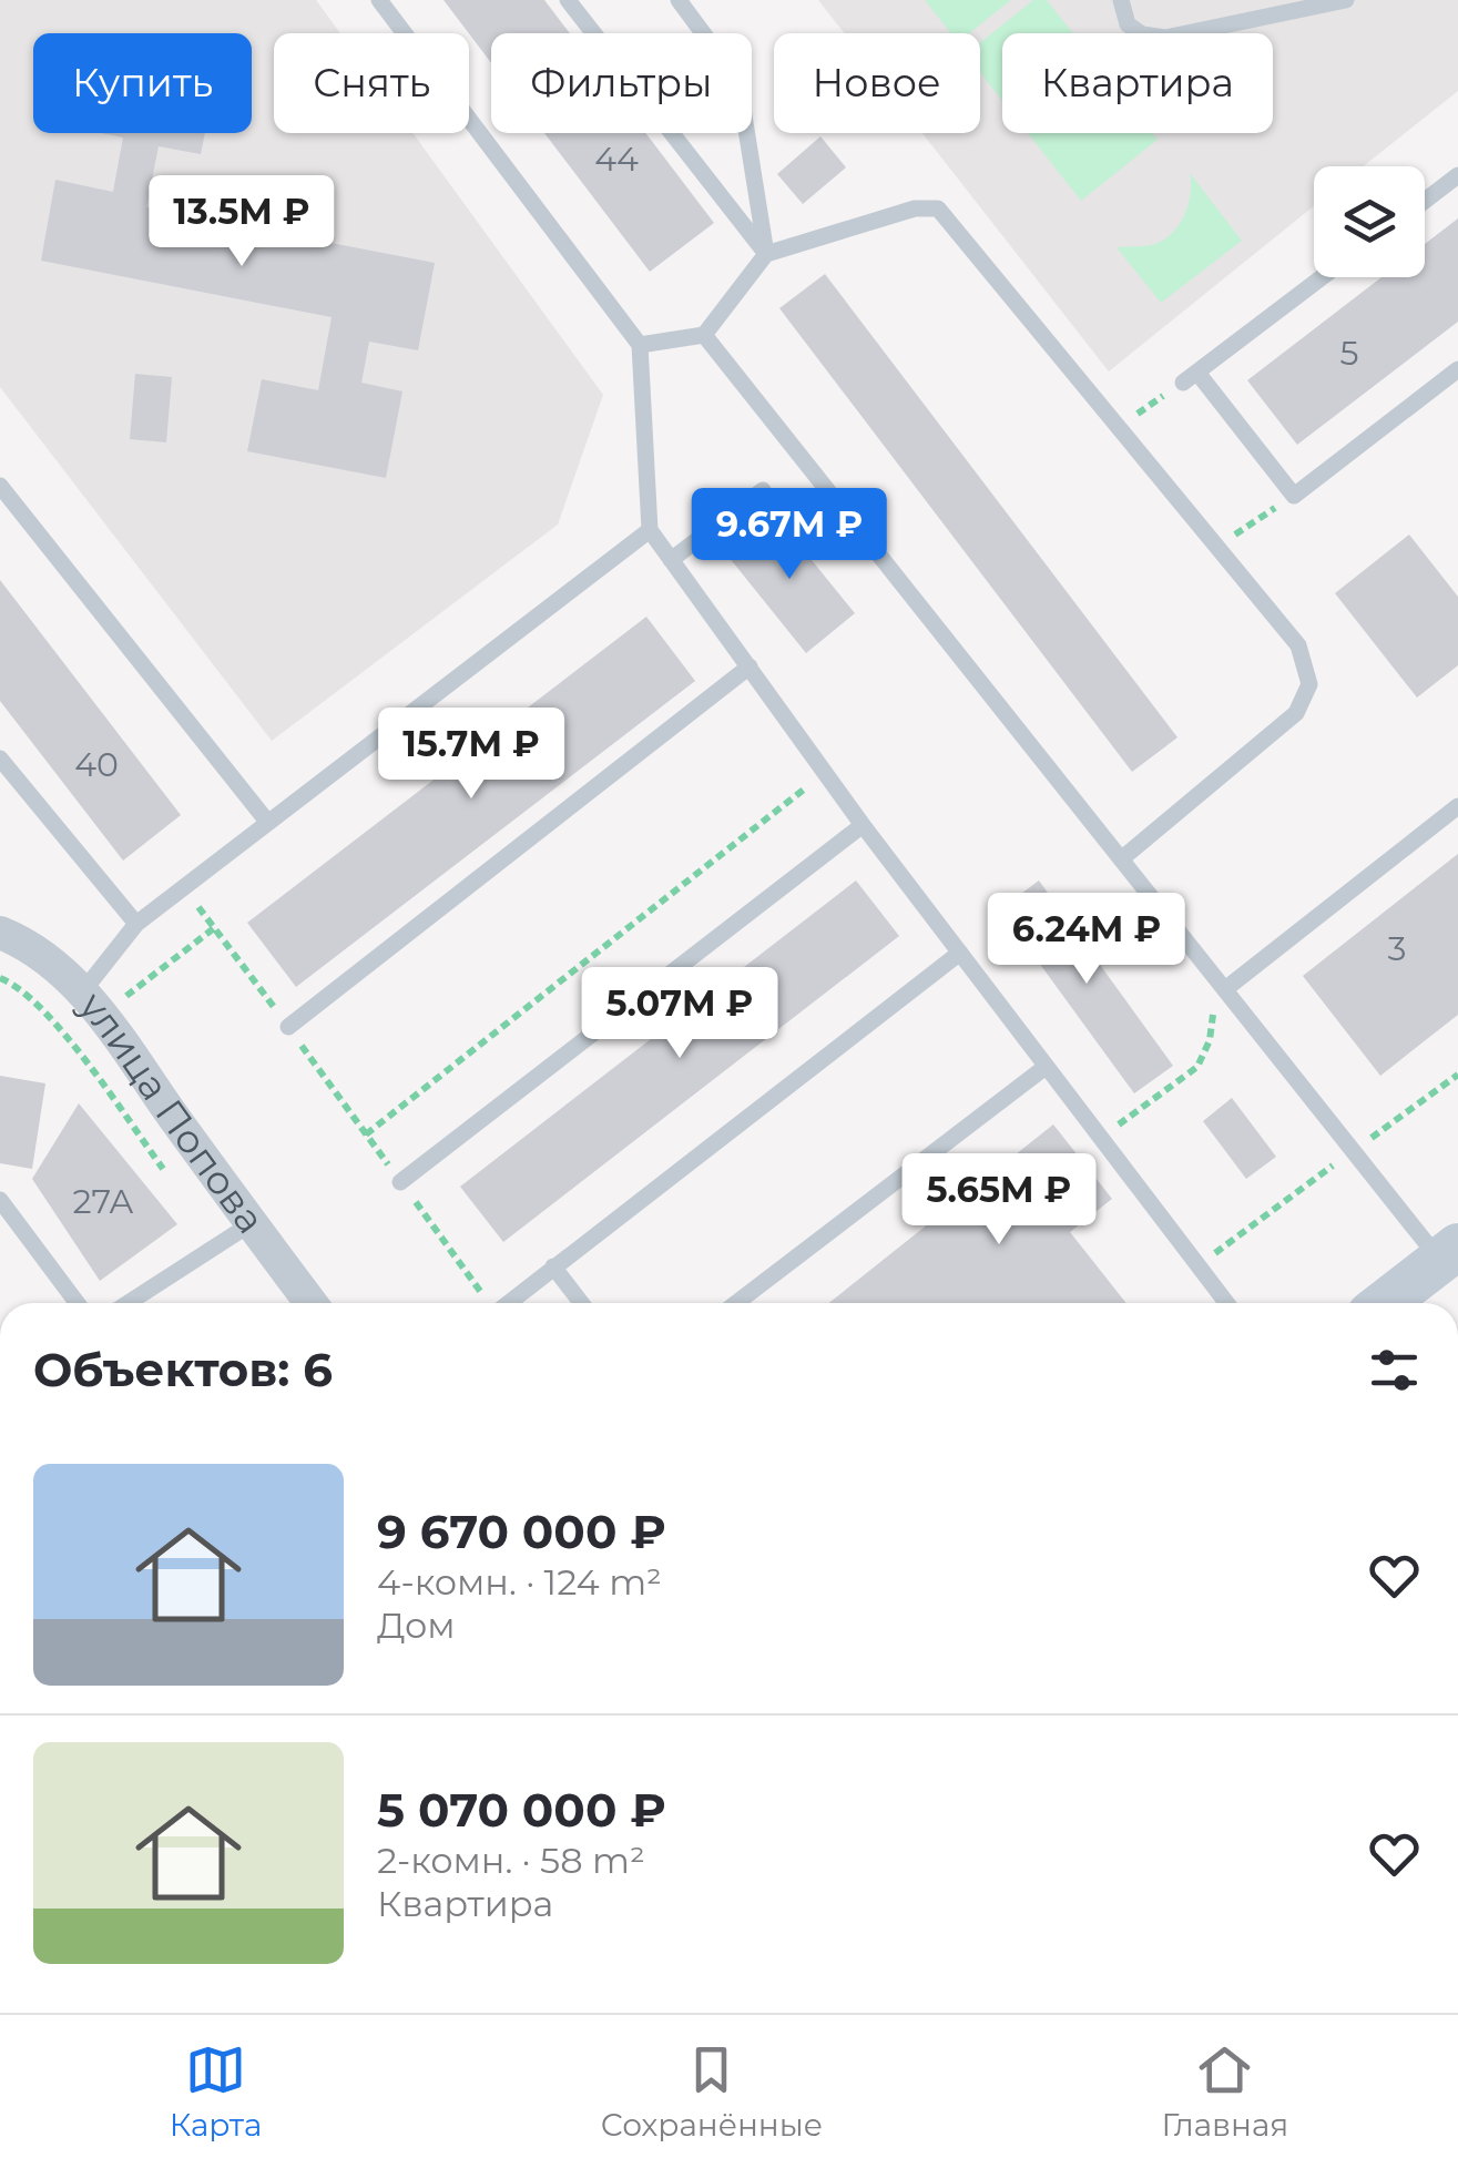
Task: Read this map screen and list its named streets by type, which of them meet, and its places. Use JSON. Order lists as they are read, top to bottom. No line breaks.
{"streets":{"street":["улица Попова"]},"house_numbers":["44","5","40","3","27А"],"page":{"chip":["Купить","Снять","Фильтры","Новое","Квартира"],"price":["13.5M ₽","9.67M ₽","15.7M ₽","6.24M ₽","5.07M ₽","5.65M ₽"],"heading":"Объектов: 6","list":[{"name":"9 670 000 ₽","note":"4-комн. · 124 m² · Дом"},{"name":"5 070 000 ₽","note":"2-комн. · 58 m² · Квартира"}],"tabs":["Карта","Сохранённые","Главная"]}}
